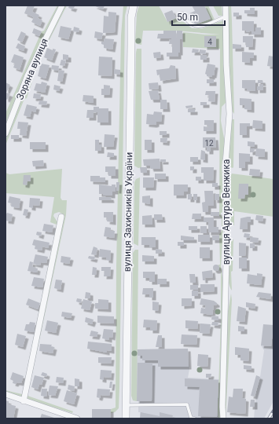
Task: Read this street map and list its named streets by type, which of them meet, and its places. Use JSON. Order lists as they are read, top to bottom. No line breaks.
{"streets":{"street":["Зоряна вулиця","вулиця Захисників України","вулиця Артура Венжика"]},"house_numbers":["4","12"],"scale_bar":"50 m"}
